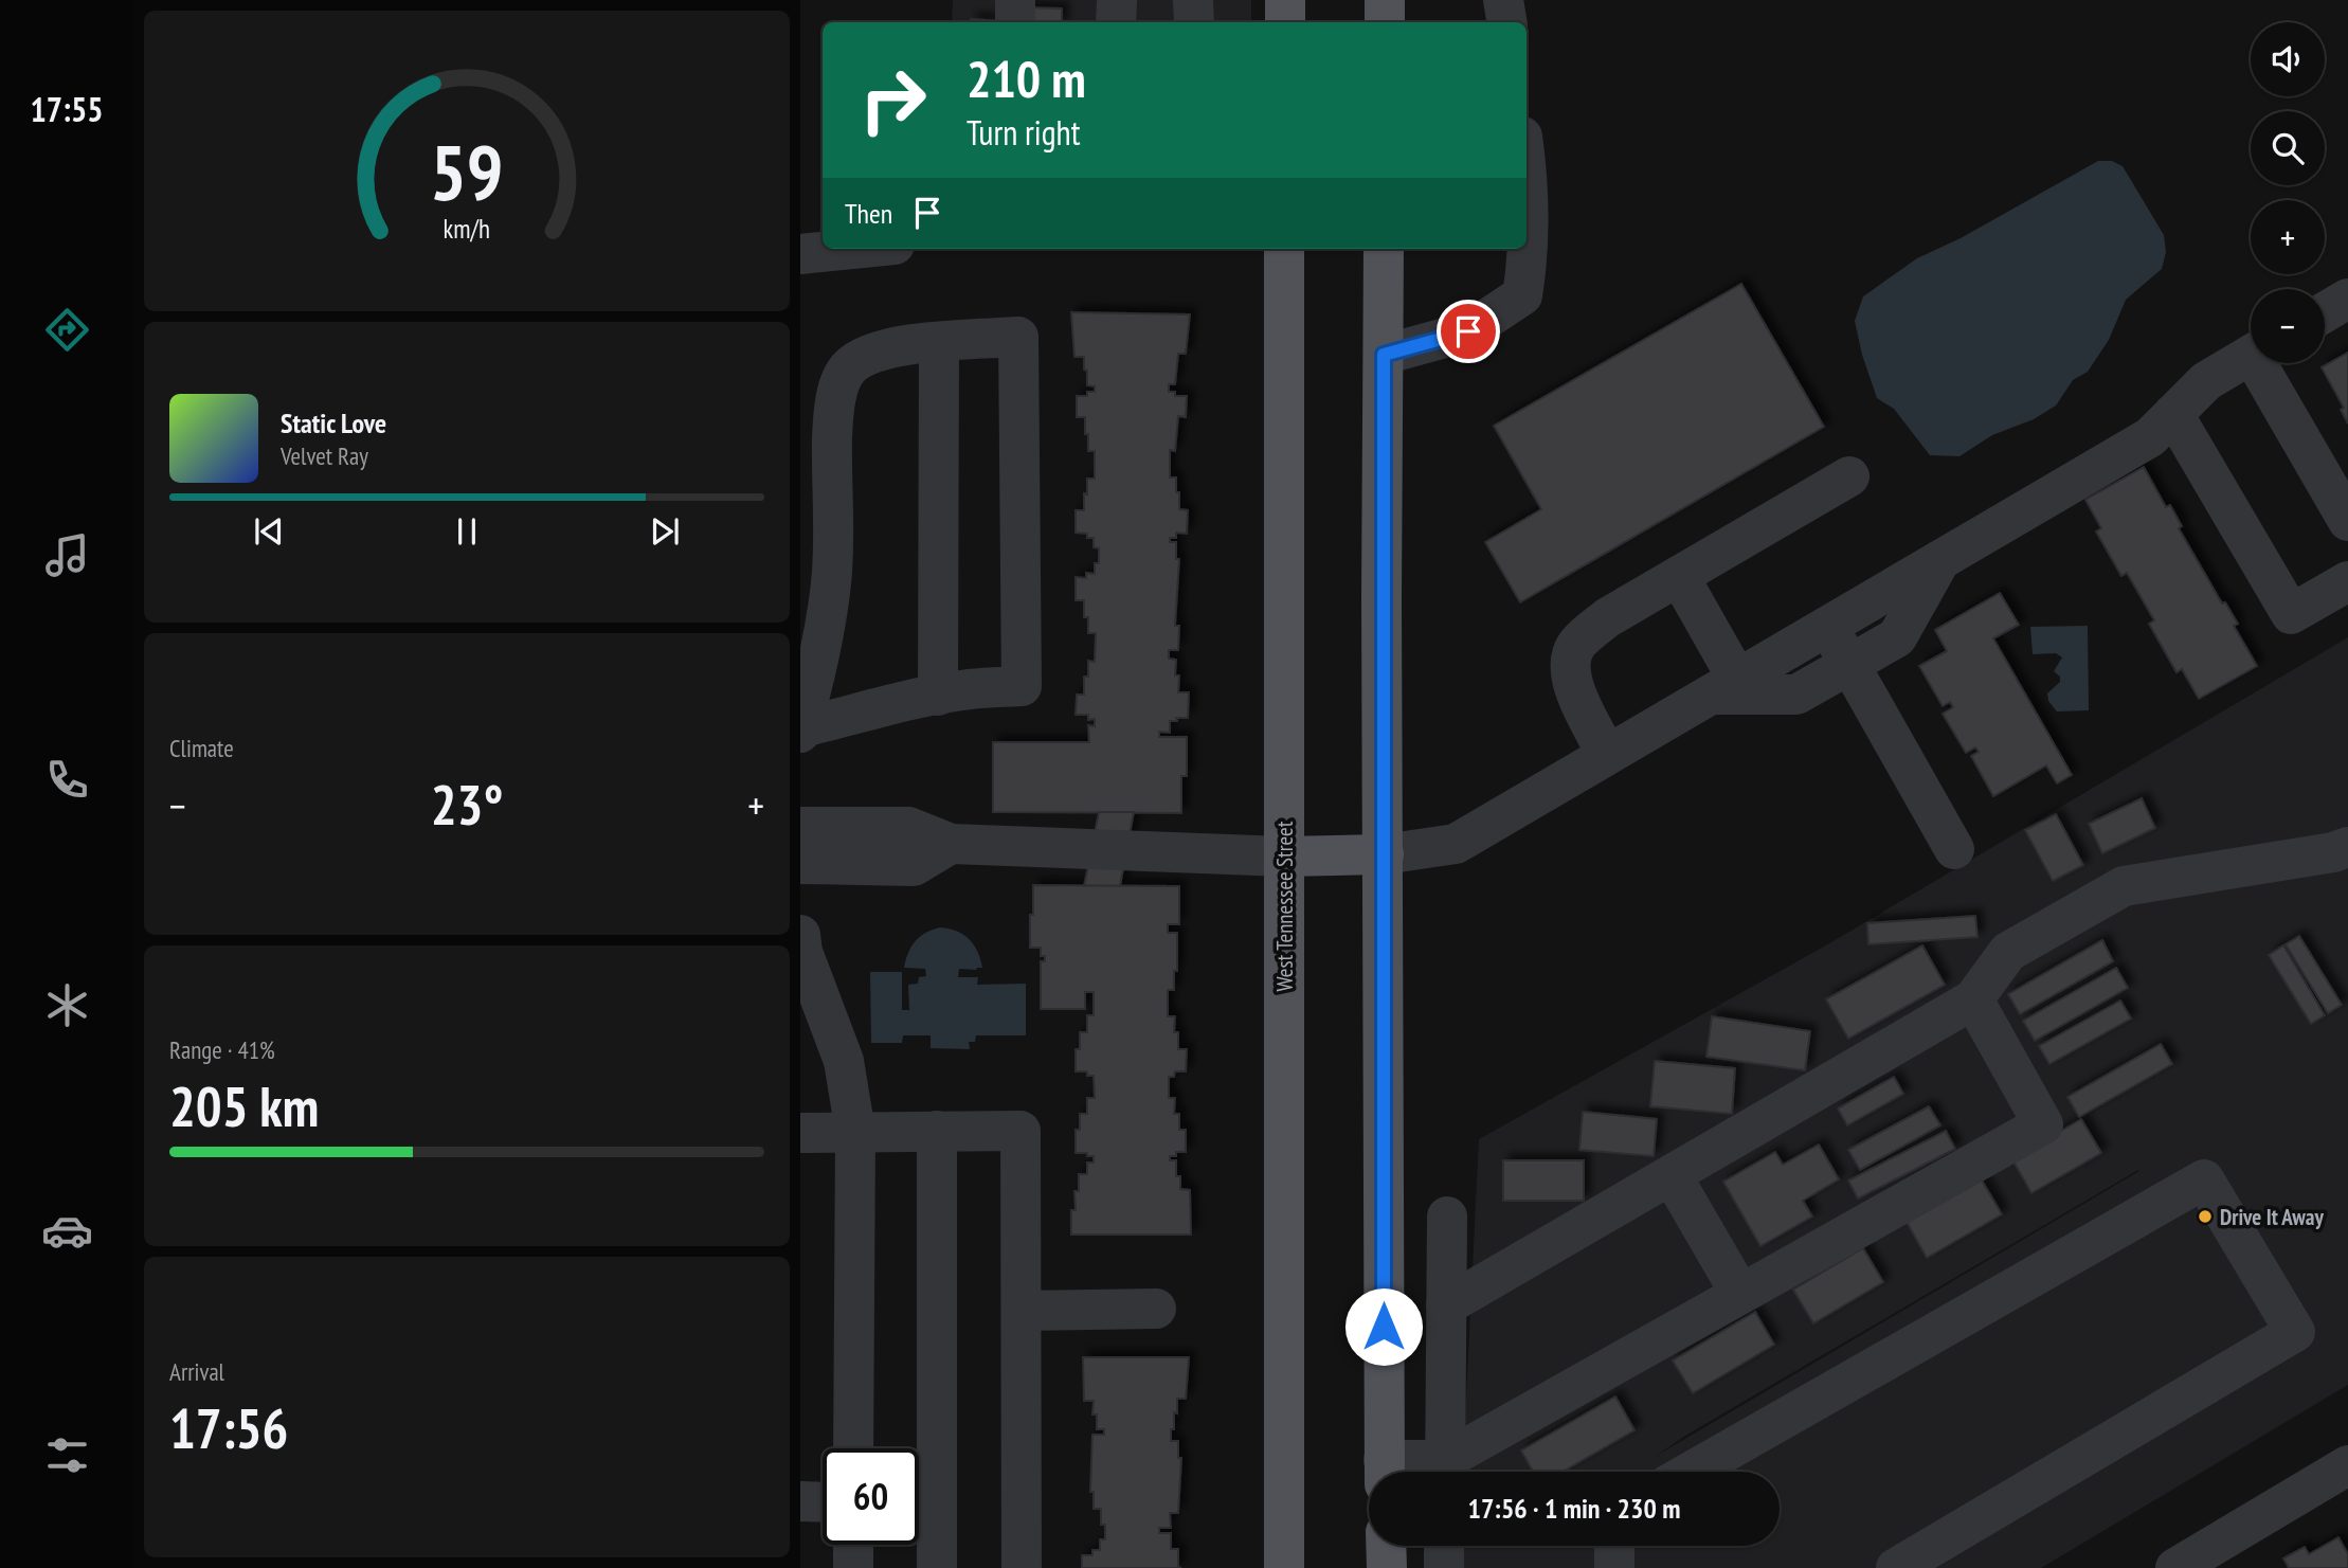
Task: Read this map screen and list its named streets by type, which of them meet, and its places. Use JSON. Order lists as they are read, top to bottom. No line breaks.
{"streets":{"main road":["West Tennessee Street"]},"places":["Drive It Away"],"page":{"tabs":"17:55","map_buttons":["+","−"],"turn":["210 m","Turn right"],"then":"Then","song":["Static Love","Velvet Ray"],"tile":["Climate",["Range · 41%","205 km"],["Arrival","17:56"]],"heat":["−","23°","+"],"limit":"60","trip":"17:56 · 1 min · 230 m","gauge":["59","km/h"]}}
